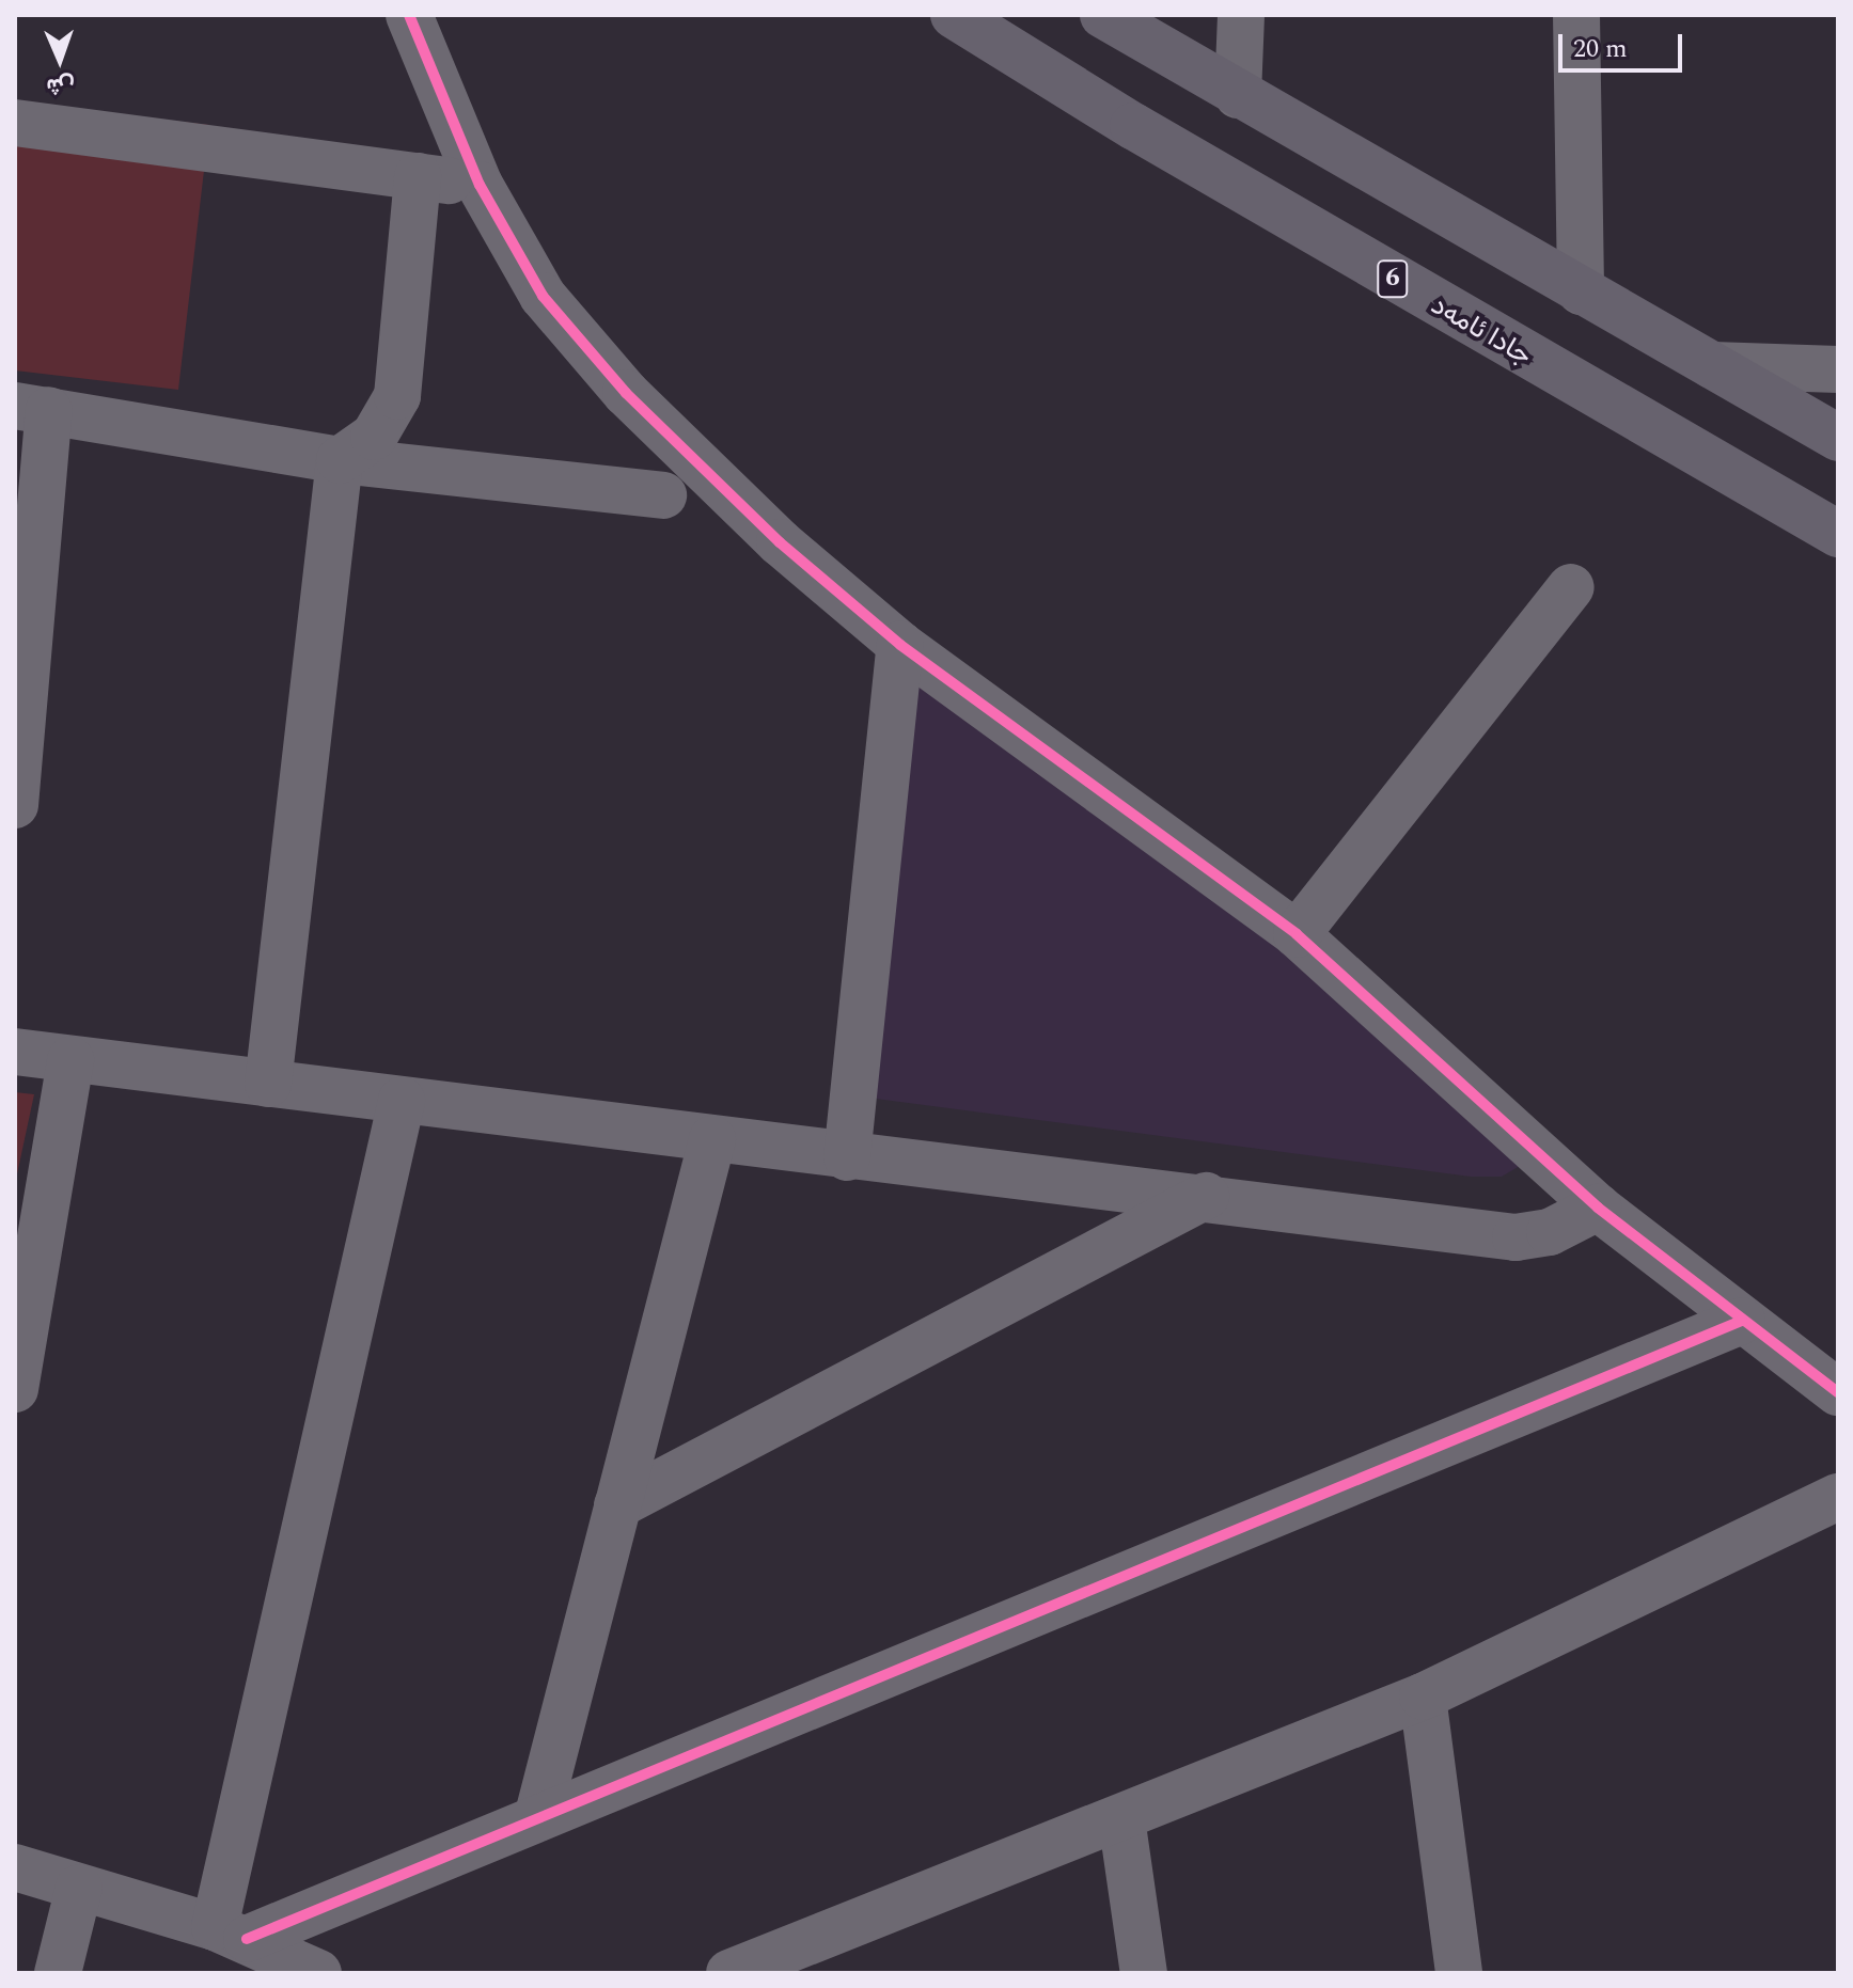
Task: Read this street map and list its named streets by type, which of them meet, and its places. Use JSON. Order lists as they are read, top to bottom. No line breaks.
{"streets":{"main road":["6","جادا ئامەد"]},"scale_bar":"20 m","north":"bottom"}
